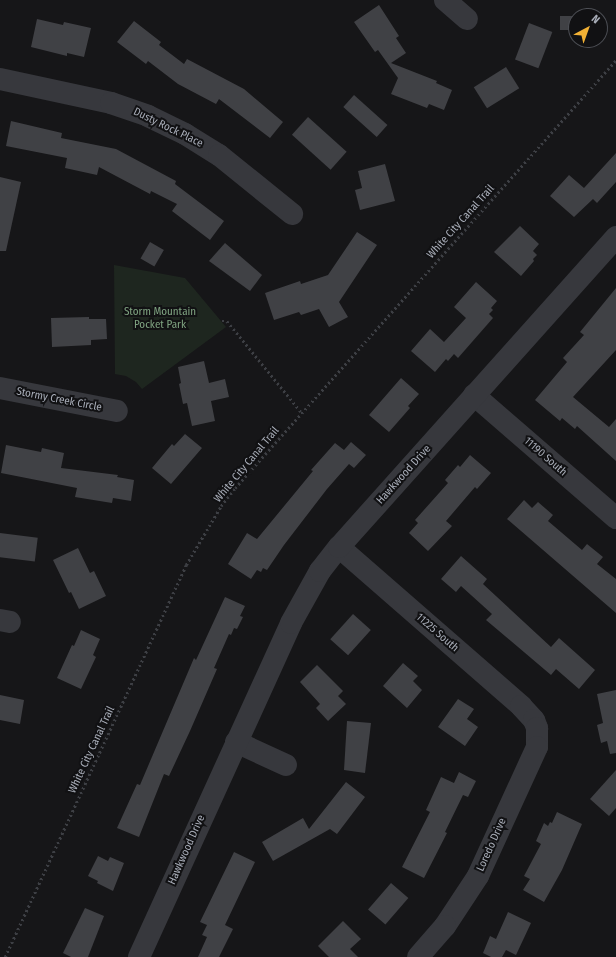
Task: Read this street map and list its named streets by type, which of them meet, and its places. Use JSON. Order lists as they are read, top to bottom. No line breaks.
{"streets":{"street":["Dusty Rock Place","Stormy Creek Circle","11190 South","Hawkwood Drive","11225 South","Loredo Drive"],"path":["White City Canal Trail"]},"crossings":[["11190 South","Hawkwood Drive"],["Hawkwood Drive","11225 South"],["11225 South","Loredo Drive"]],"parks":["Storm Mountain Pocket Park"],"north":"top right"}
